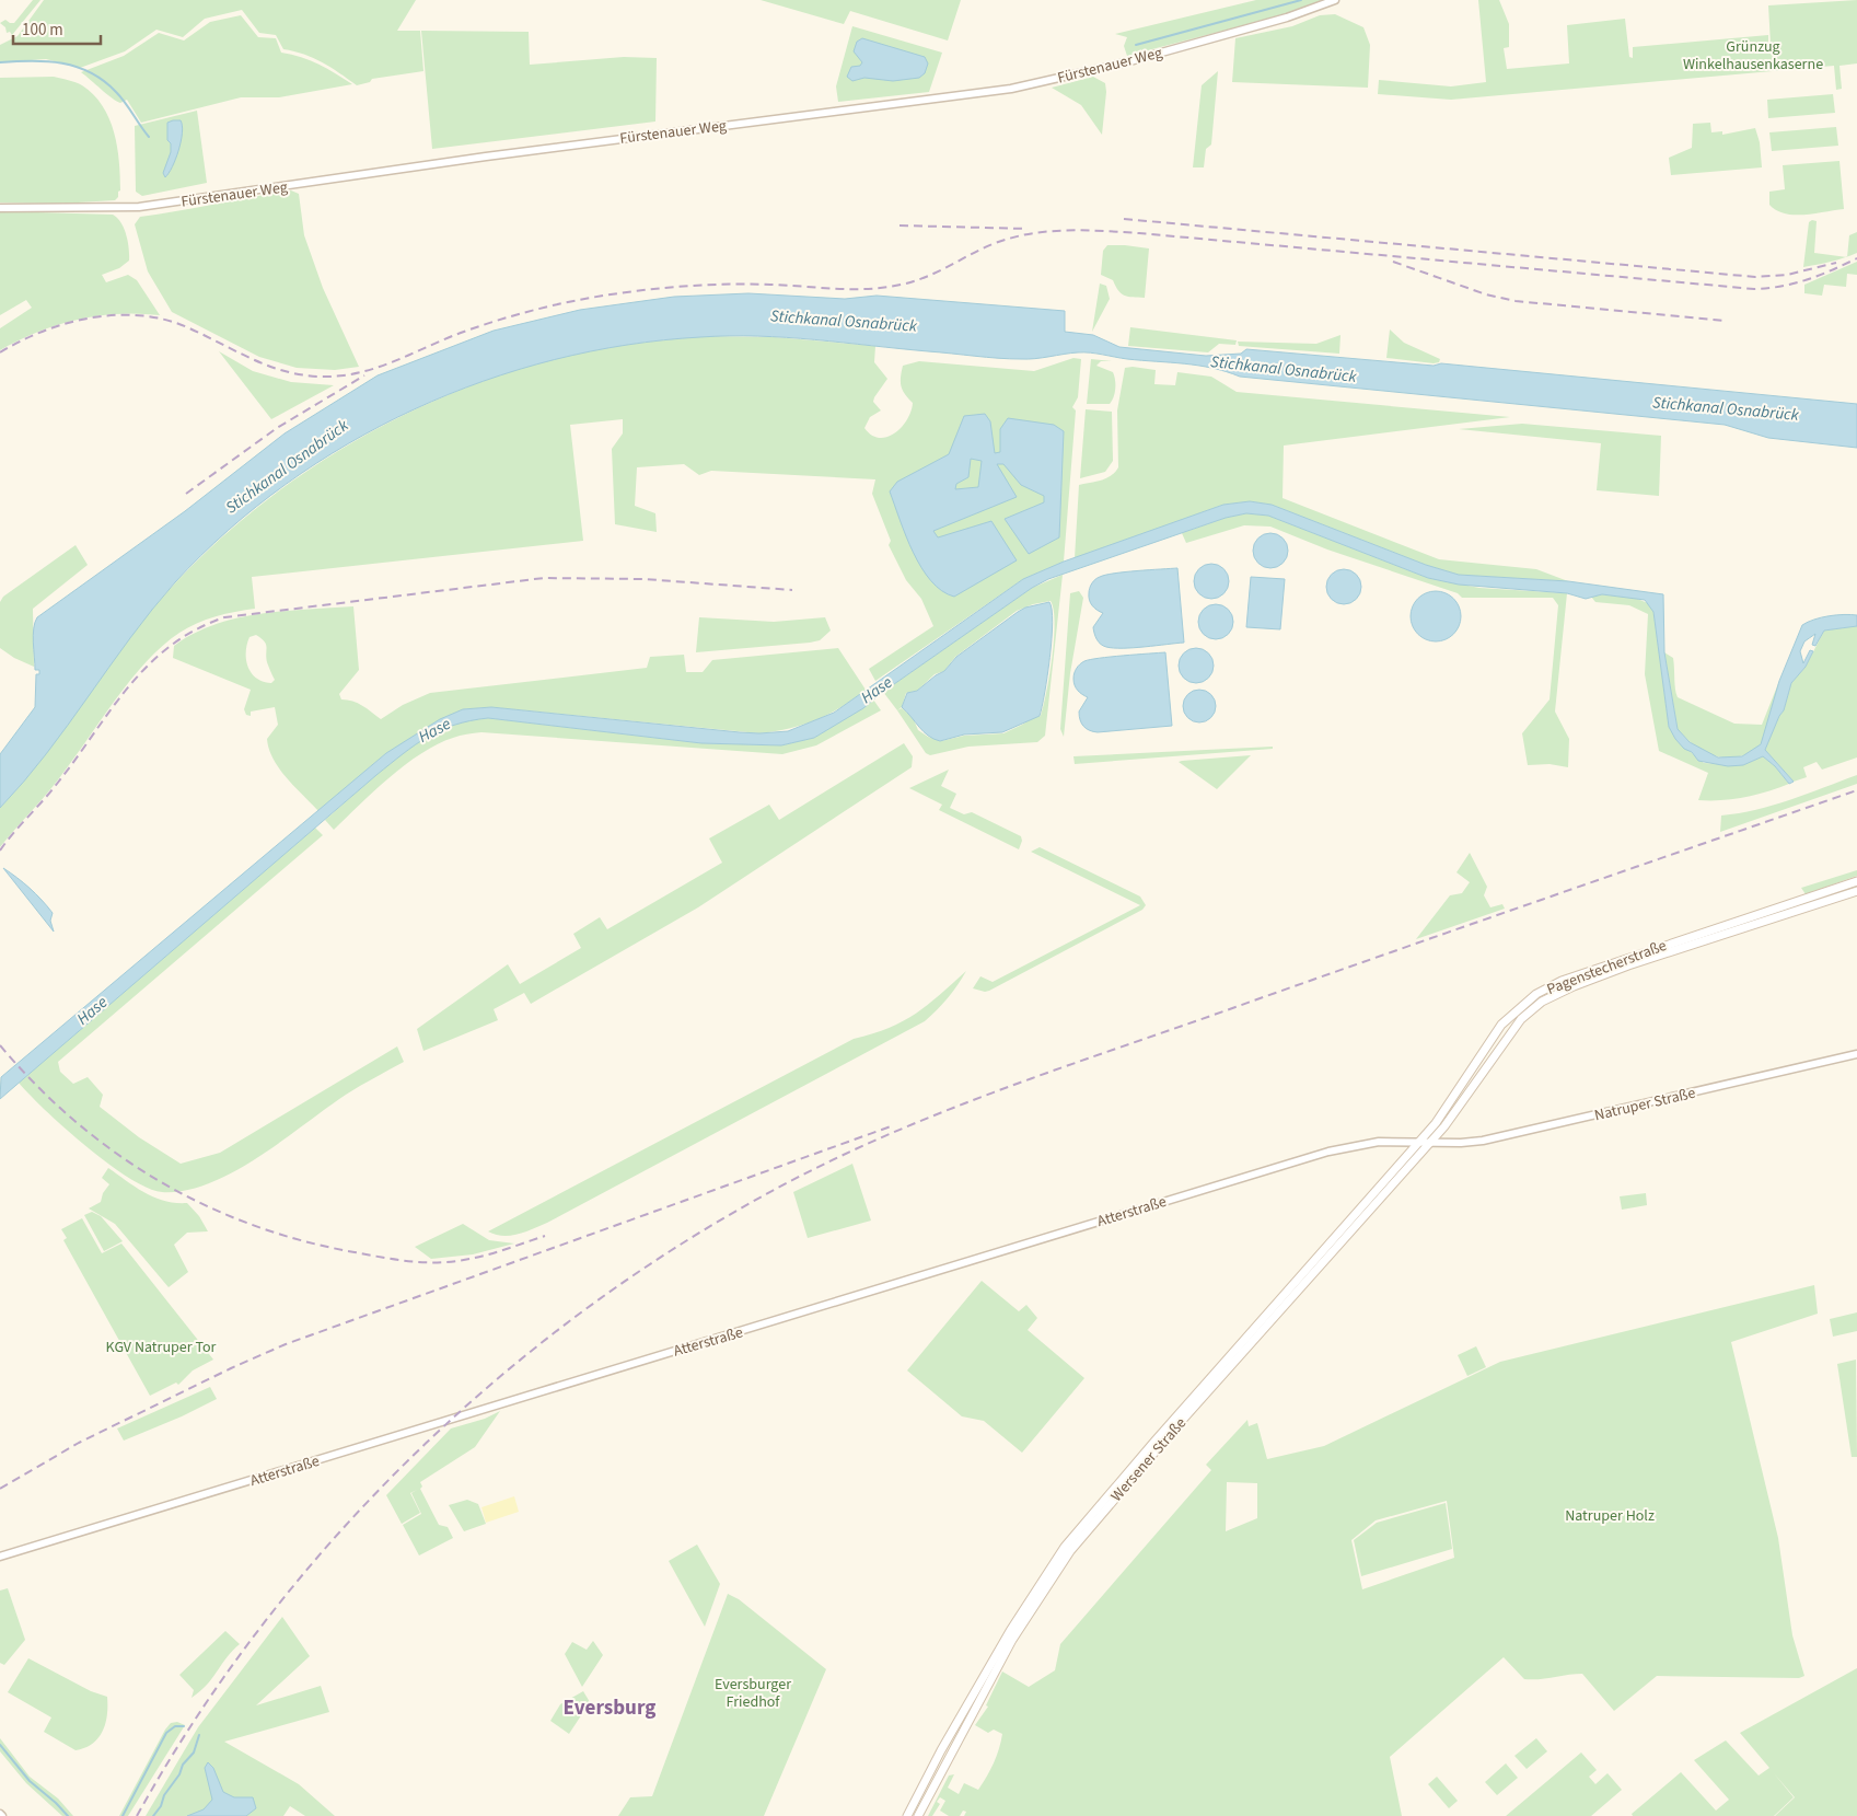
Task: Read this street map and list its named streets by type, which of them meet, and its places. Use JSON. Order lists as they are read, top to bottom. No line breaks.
{"streets":{"main road":["Pagenstecherstraße","Wersener Straße"],"street":["Fürstenauer Weg","Natruper Straße","Atterstraße"]},"crossings":[["Pagenstecherstraße","Natruper Straße"],["Pagenstecherstraße","Atterstraße"],["Pagenstecherstraße","Wersener Straße"],["Natruper Straße","Atterstraße"],["Natruper Straße","Wersener Straße"],["Atterstraße","Wersener Straße"]],"districts":["Eversburg"],"water":["Stichkanal Osnabrück","Hase"],"parks":["Grünzug Winkelhausenkaserne","KGV Natruper Tor","Natruper Holz","Eversburger Friedhof"],"scale_bar":"100 m"}
